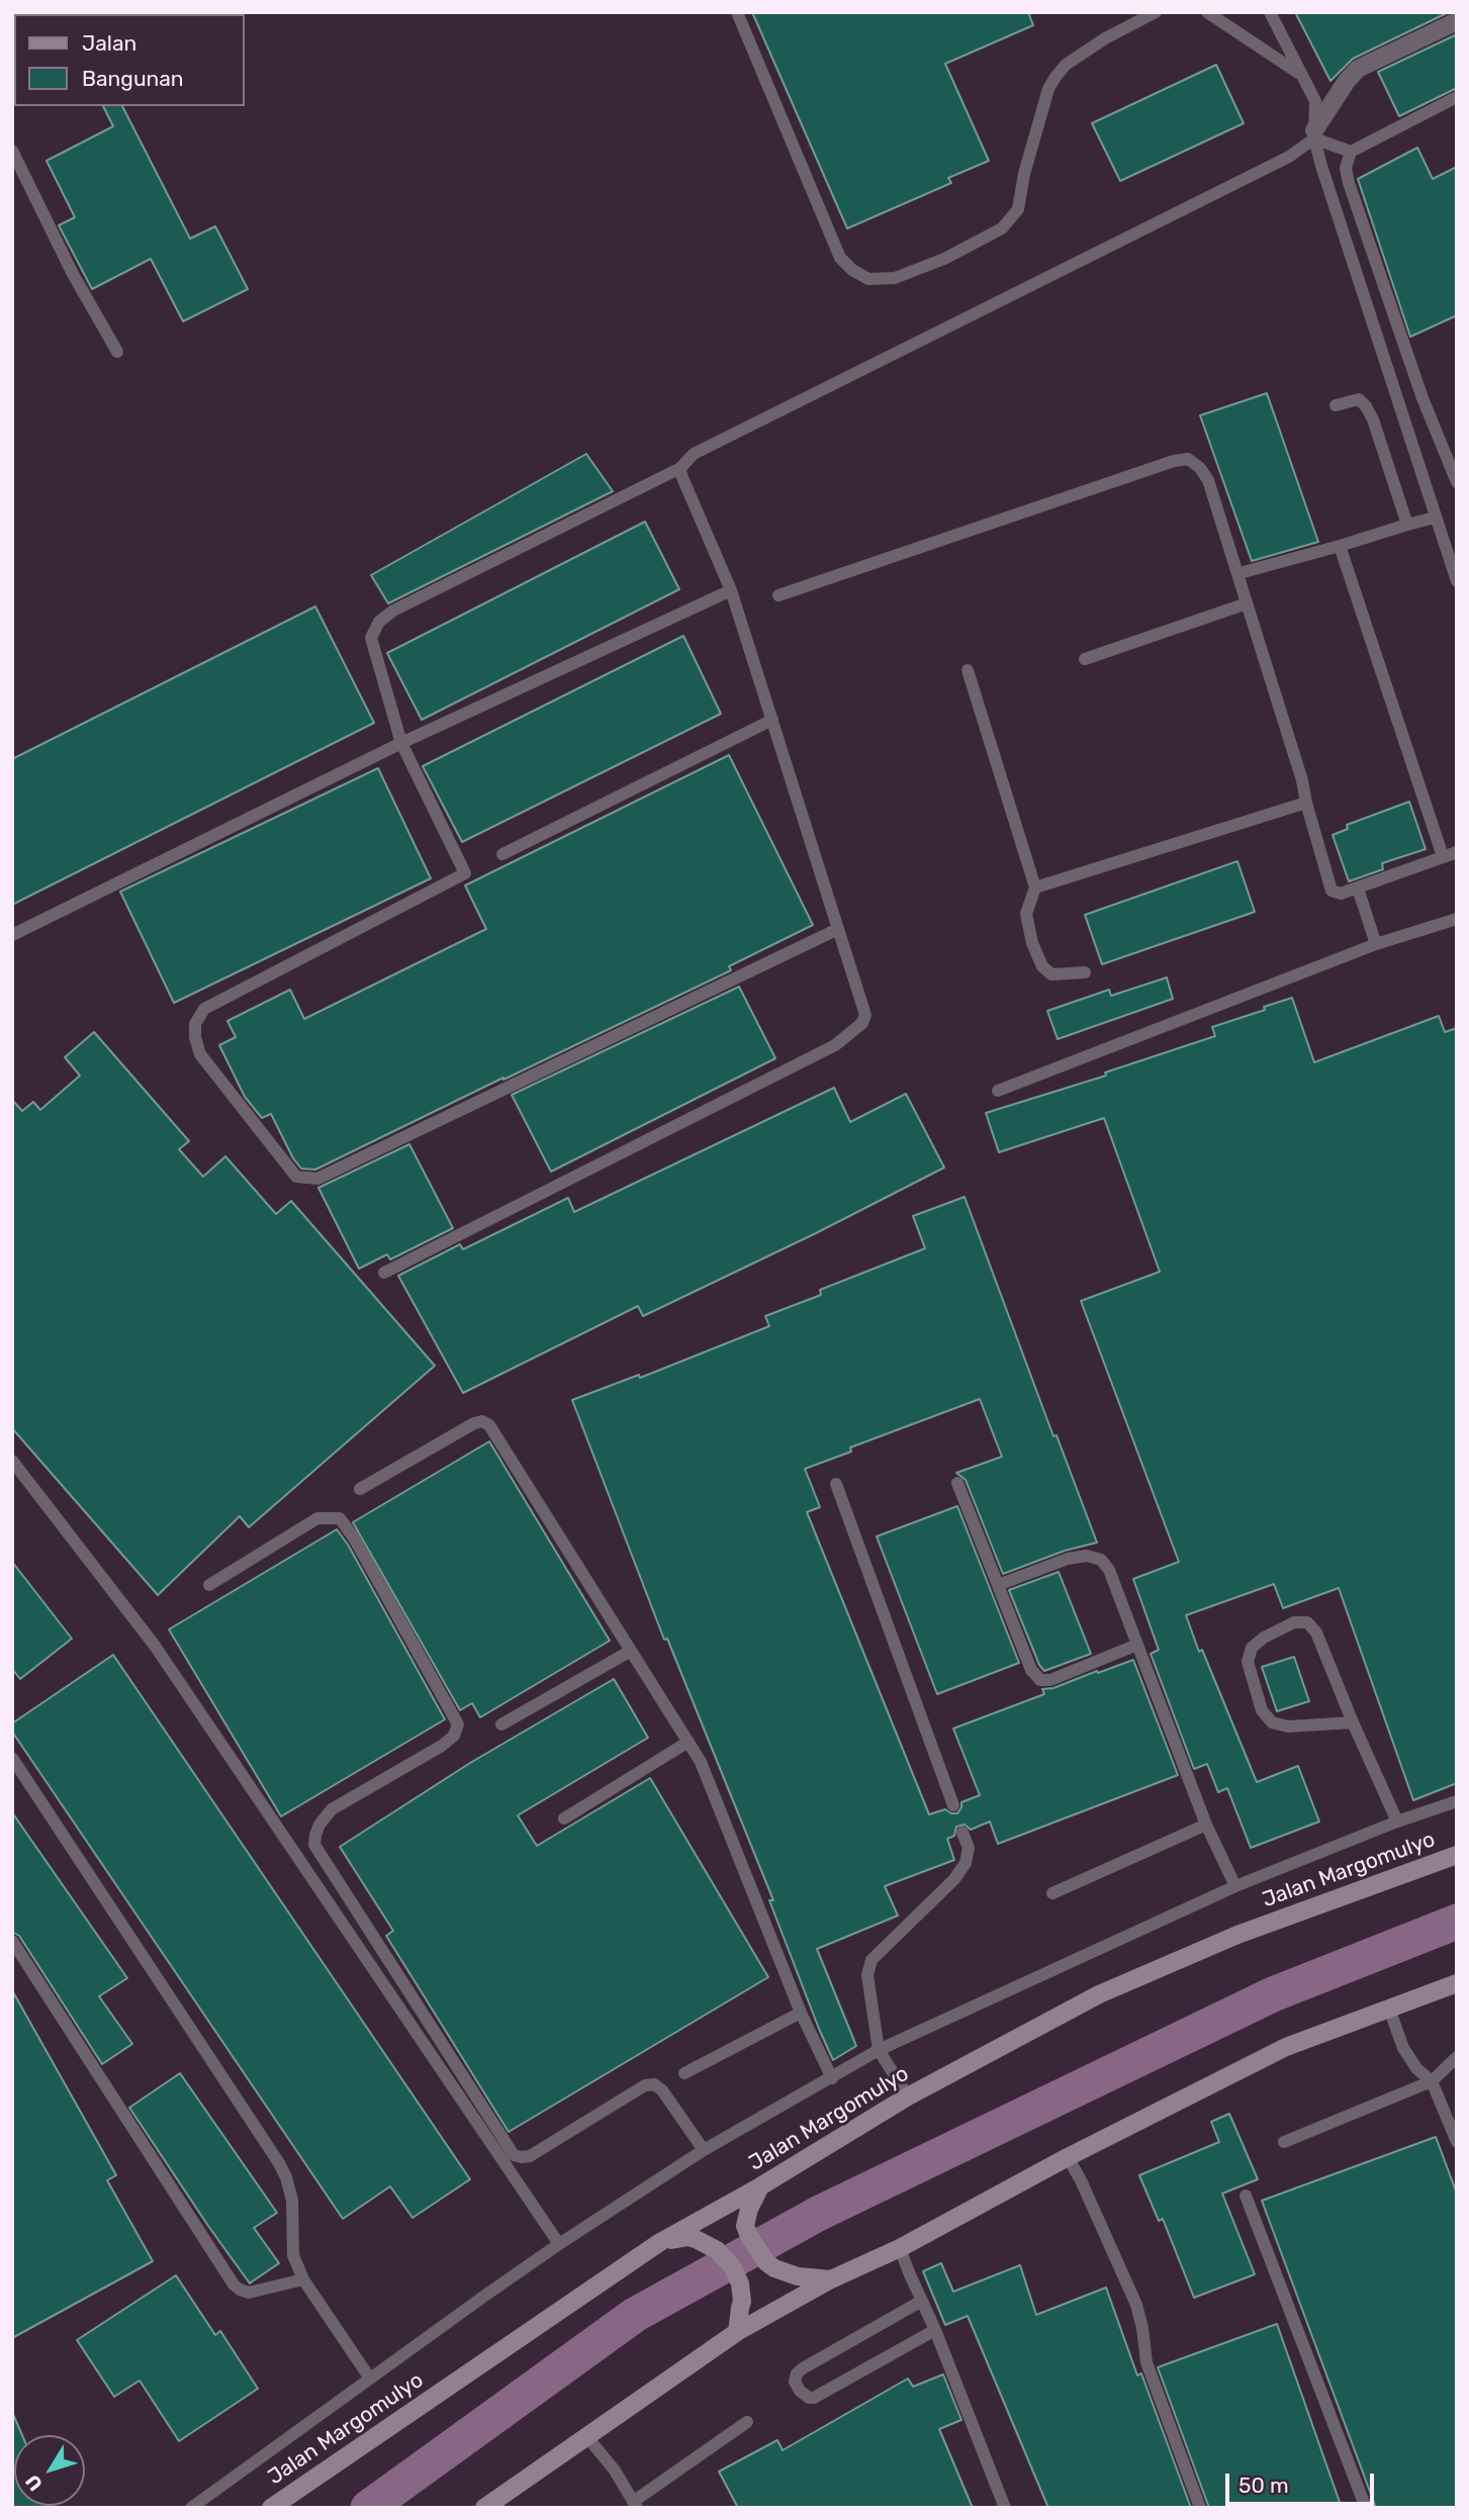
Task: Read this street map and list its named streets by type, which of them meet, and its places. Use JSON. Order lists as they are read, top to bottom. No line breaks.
{"streets":{"main road":["Jalan Margomulyo"]},"legend":["Jalan","Bangunan"],"scale_bar":"50 m","north":"bottom left"}
